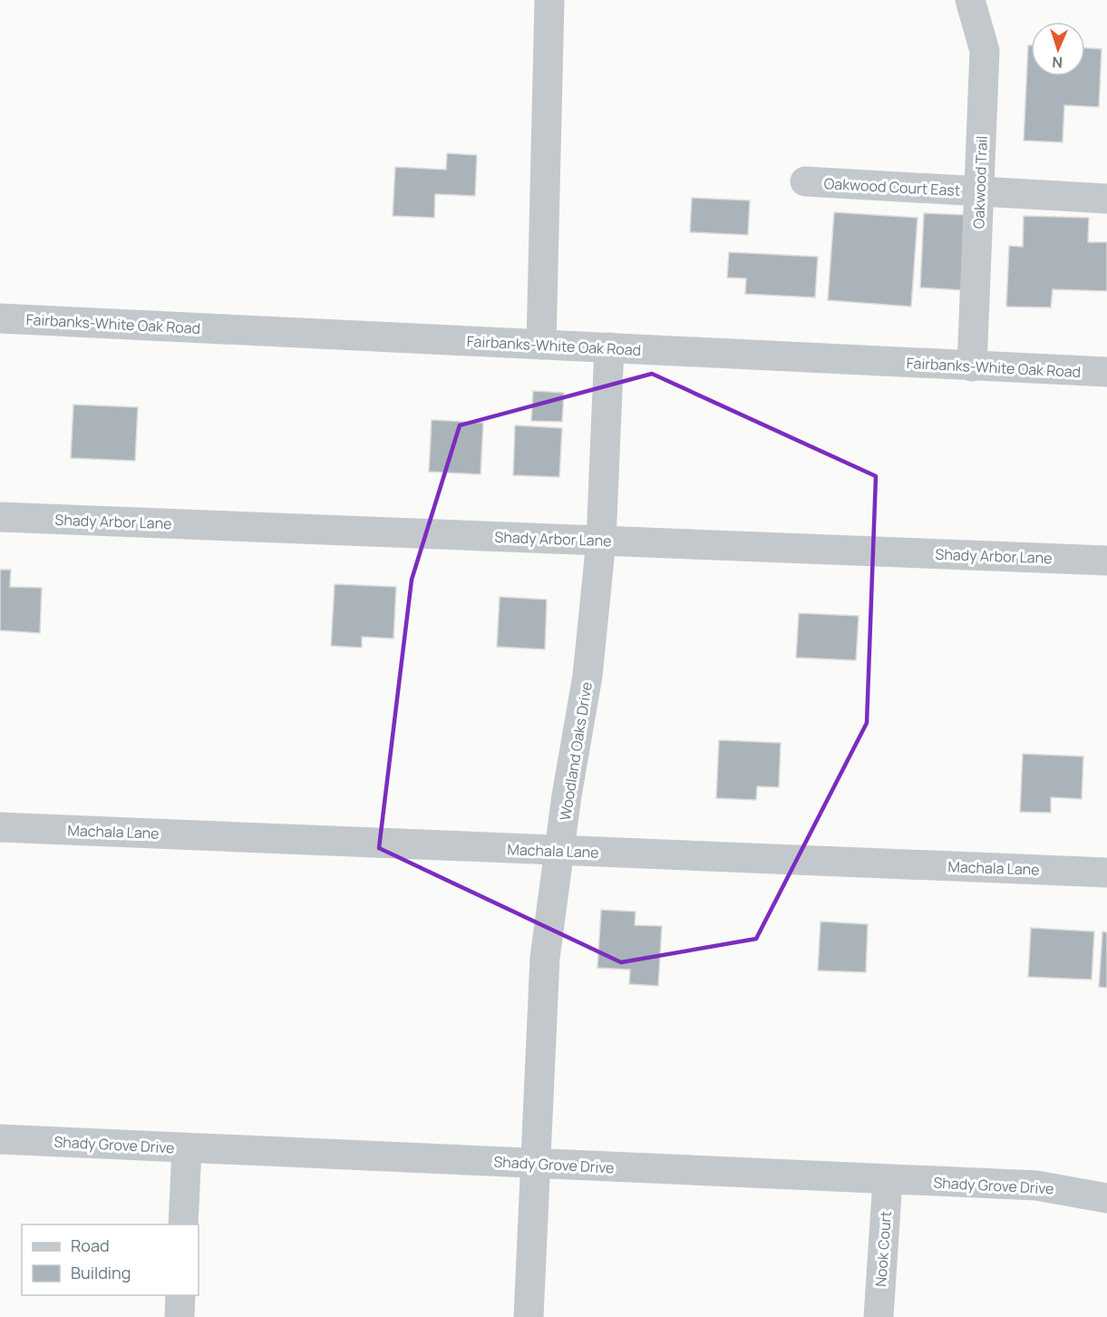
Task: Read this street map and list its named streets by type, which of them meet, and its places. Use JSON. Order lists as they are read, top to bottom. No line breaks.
{"streets":{"street":["Oakwood Trail","Oakwood Court East","Fairbanks-White Oak Road","Shady Arbor Lane","Woodland Oaks Drive","Machala Lane","Shady Grove Drive","Nook Court"]},"crossings":[["Oakwood Trail","Oakwood Court East"],["Oakwood Trail","Fairbanks-White Oak Road"],["Fairbanks-White Oak Road","Woodland Oaks Drive"],["Shady Arbor Lane","Woodland Oaks Drive"],["Woodland Oaks Drive","Machala Lane"],["Woodland Oaks Drive","Shady Grove Drive"],["Shady Grove Drive","Nook Court"]],"legend":["Road","Building"],"north":"bottom"}
